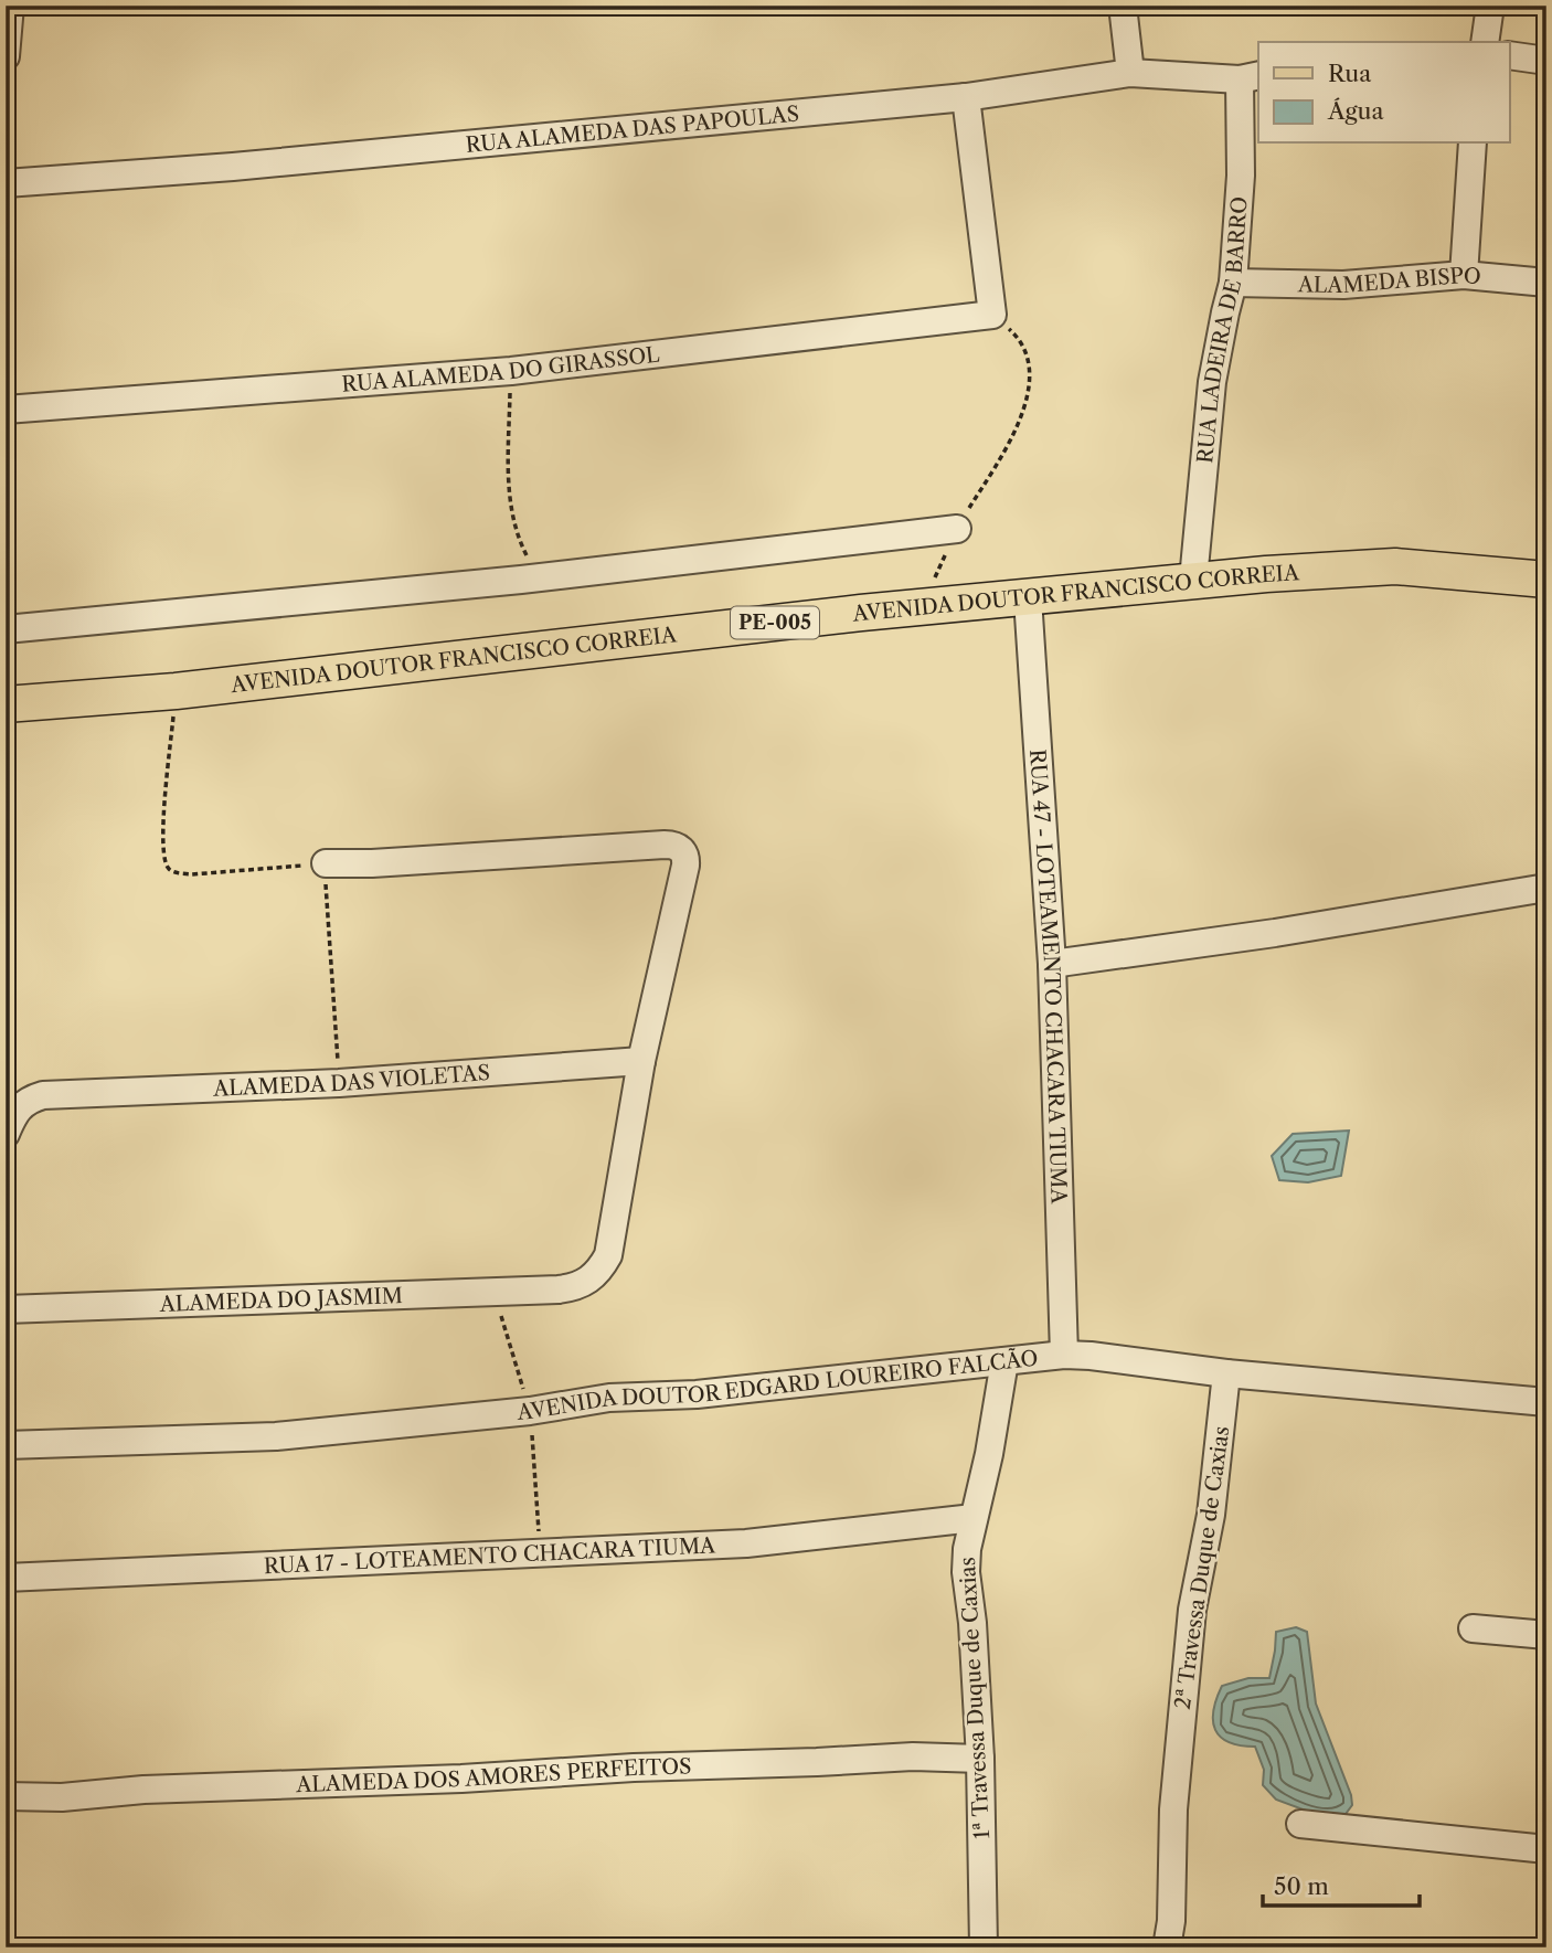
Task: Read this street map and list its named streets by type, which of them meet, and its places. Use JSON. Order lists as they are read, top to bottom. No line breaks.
{"streets":{"main road":["AVENIDA DOUTOR FRANCISCO CORREIA","PE-005"],"street":["RUA ALAMEDA DAS PAPOULAS","ALAMEDA BISPO","RUA LADEIRA DE BARRO","RUA ALAMEDA DO GIRASSOL","RUA 47 - LOTEAMENTO CHACARA TIUMA","ALAMEDA DAS VIOLETAS","ALAMEDA DO JASMIM","AVENIDA DOUTOR EDGARD LOUREIRO FALCÃO","RUA 17 - LOTEAMENTO CHACARA TIUMA","2ª Travessa Duque de Caxias","1ª Travessa Duque de Caxias","ALAMEDA DOS AMORES PERFEITOS"]},"crossings":[["RUA ALAMEDA DAS PAPOULAS","RUA LADEIRA DE BARRO"],["ALAMEDA BISPO","RUA LADEIRA DE BARRO"],["RUA LADEIRA DE BARRO","AVENIDA DOUTOR FRANCISCO CORREIA"],["AVENIDA DOUTOR FRANCISCO CORREIA","RUA 47 - LOTEAMENTO CHACARA TIUMA"],["RUA 47 - LOTEAMENTO CHACARA TIUMA","AVENIDA DOUTOR EDGARD LOUREIRO FALCÃO"],["ALAMEDA DAS VIOLETAS","ALAMEDA DO JASMIM"],["AVENIDA DOUTOR EDGARD LOUREIRO FALCÃO","2ª Travessa Duque de Caxias"],["AVENIDA DOUTOR EDGARD LOUREIRO FALCÃO","1ª Travessa Duque de Caxias"],["RUA 17 - LOTEAMENTO CHACARA TIUMA","1ª Travessa Duque de Caxias"],["1ª Travessa Duque de Caxias","ALAMEDA DOS AMORES PERFEITOS"]],"legend":["Rua","Água"],"scale_bar":"50 m"}
